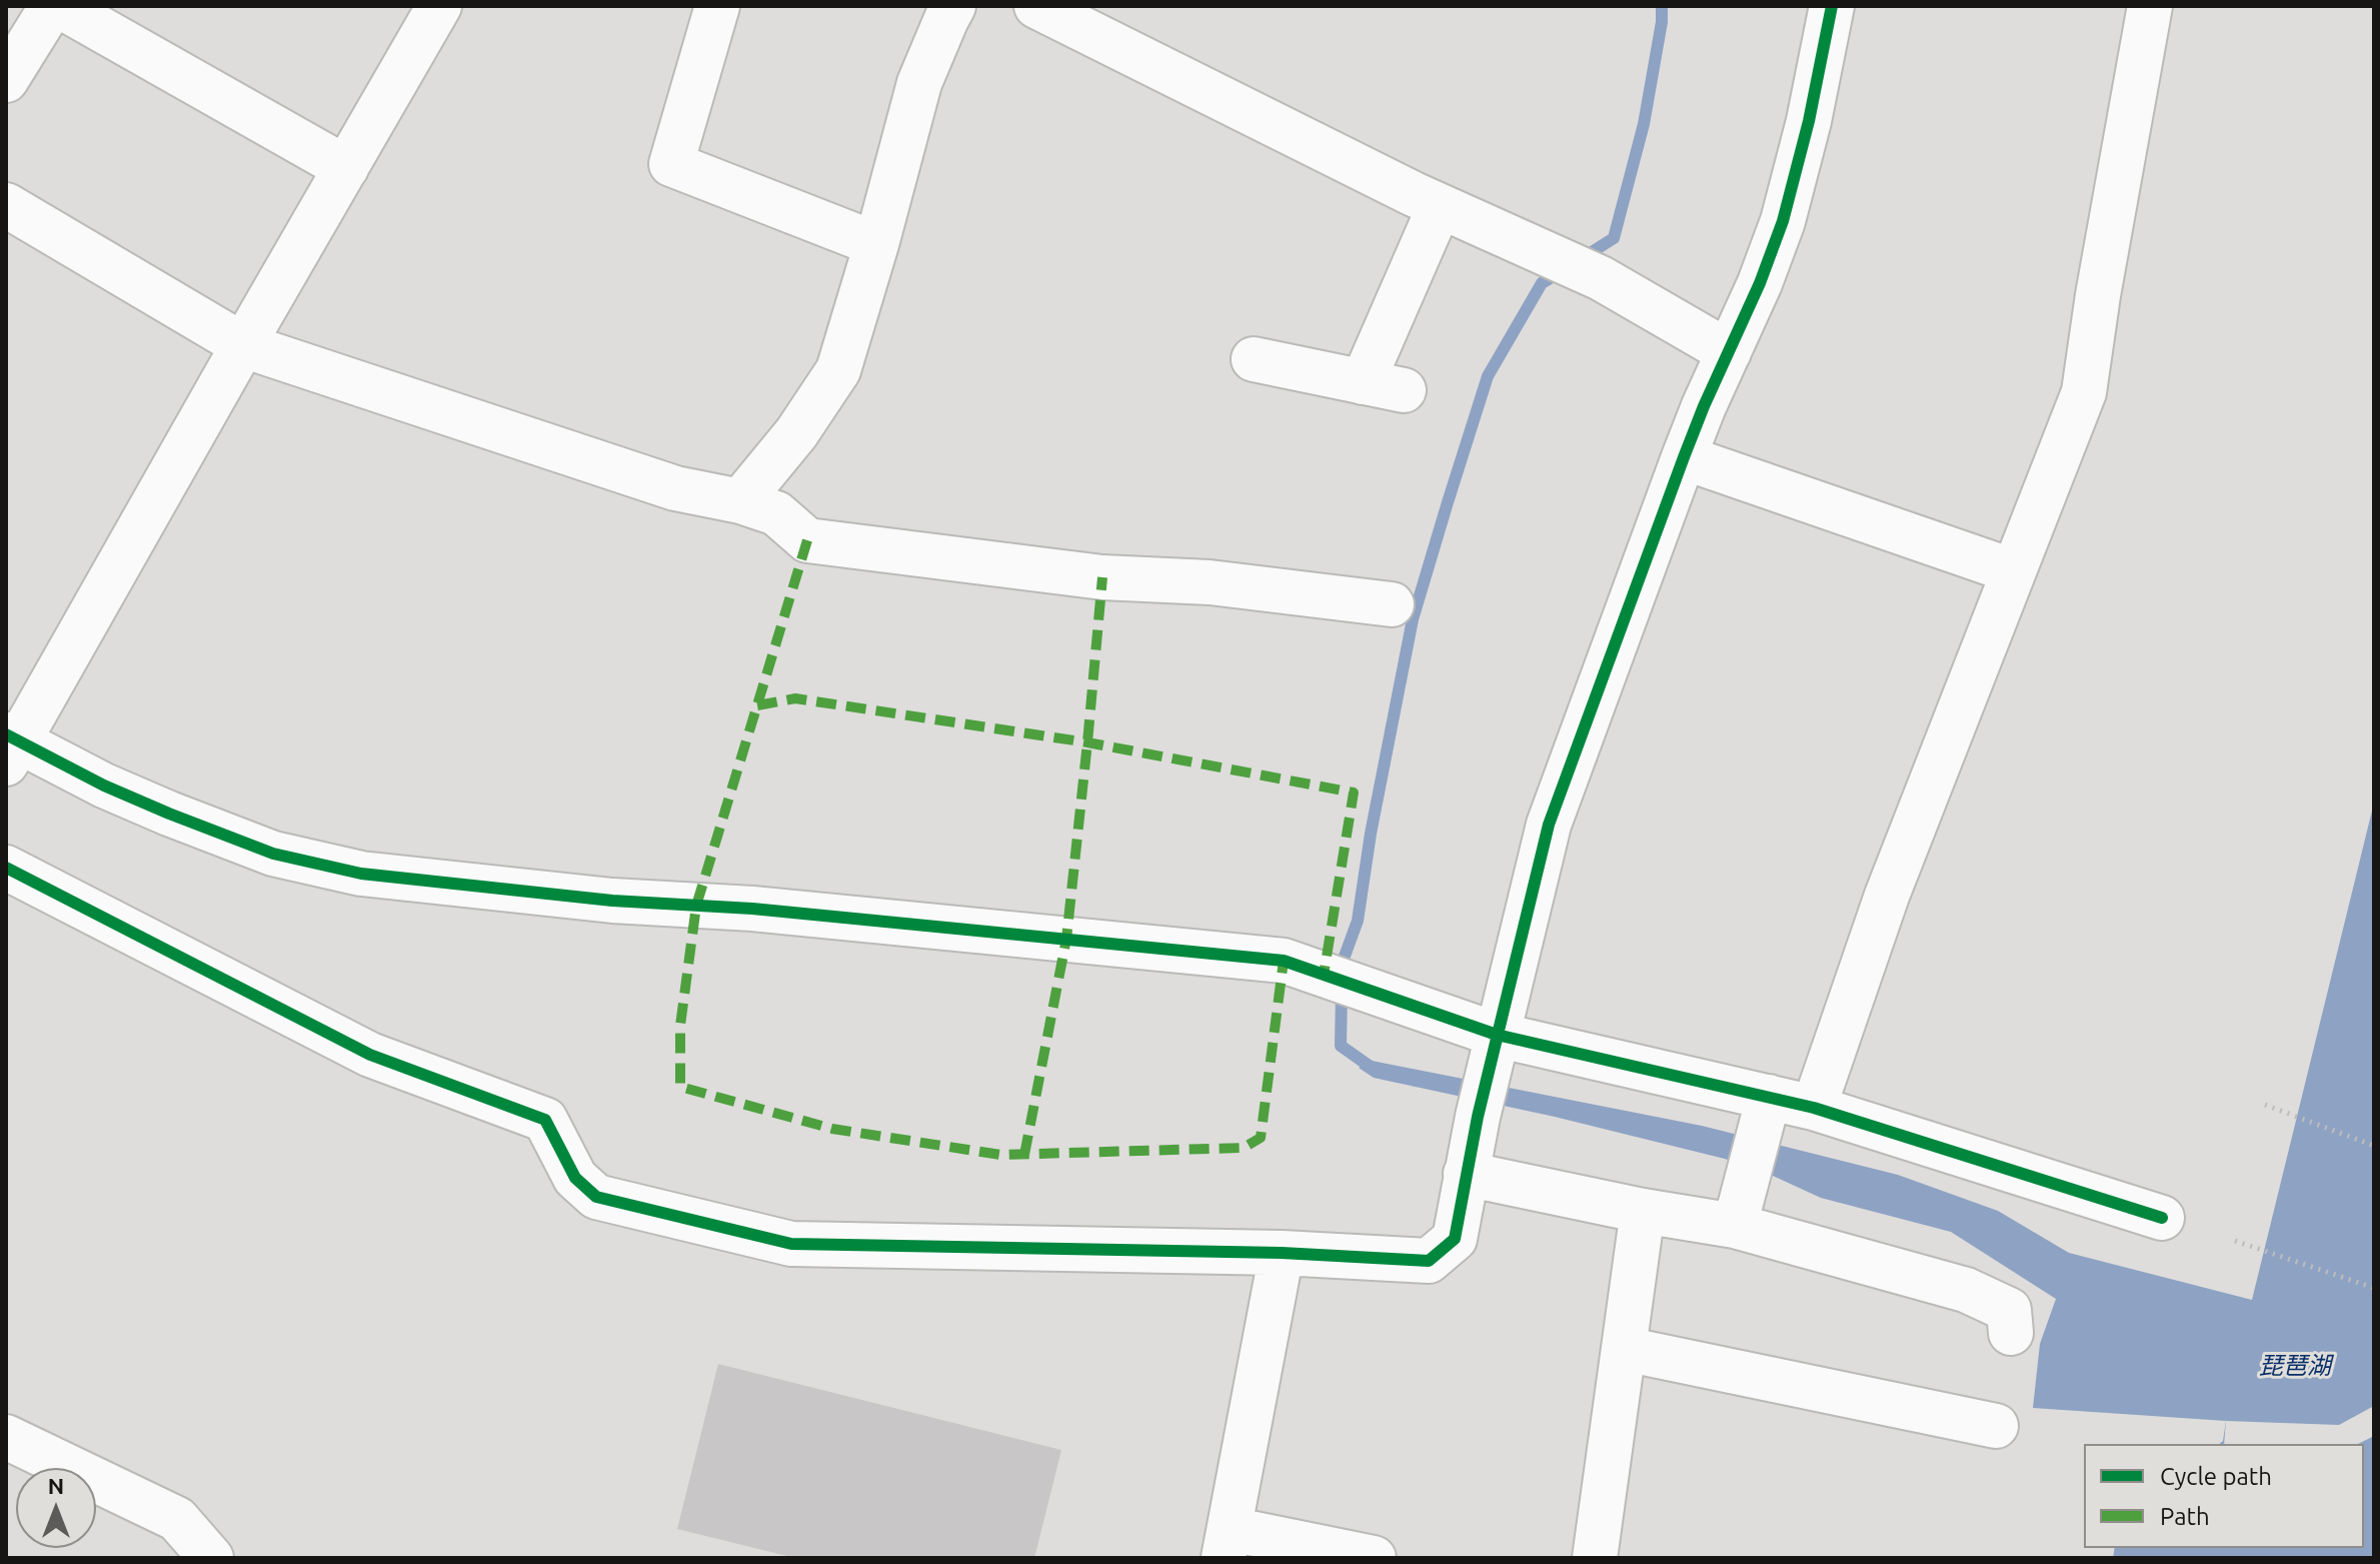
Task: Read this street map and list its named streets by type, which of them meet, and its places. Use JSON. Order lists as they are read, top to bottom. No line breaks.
{"water":["琵琶湖"],"legend":["Cycle path","Path"],"north":"top"}
